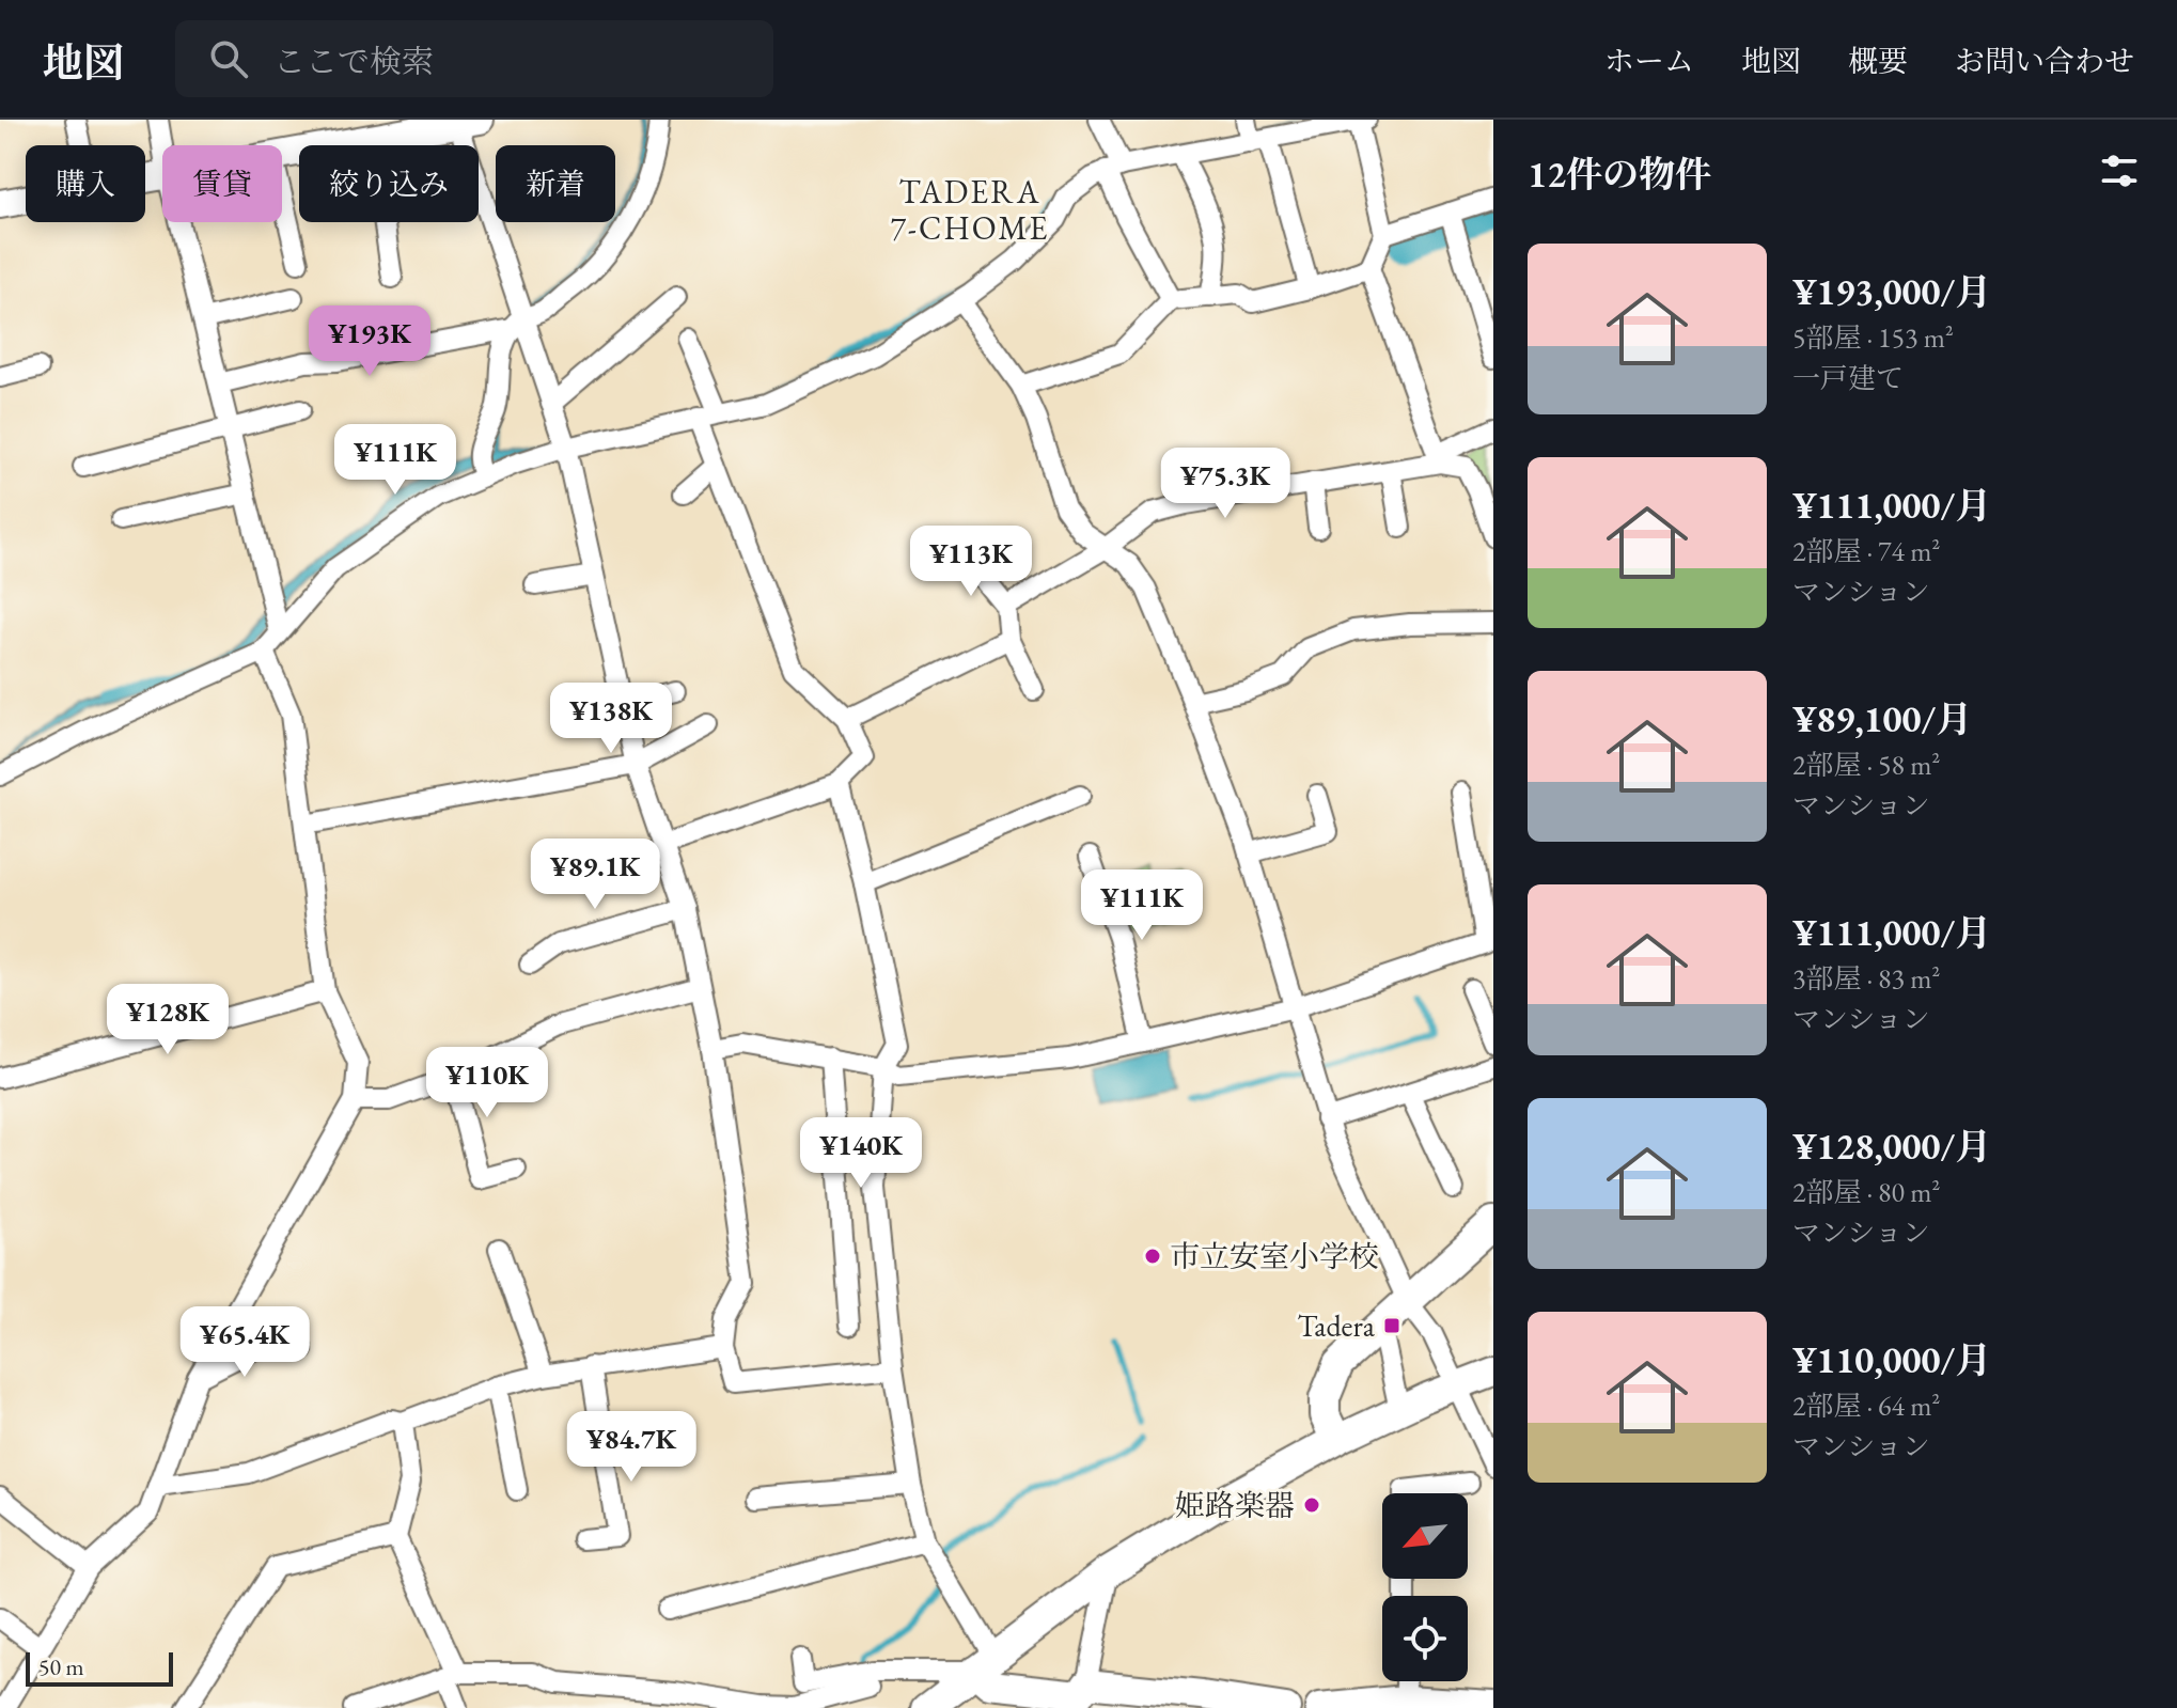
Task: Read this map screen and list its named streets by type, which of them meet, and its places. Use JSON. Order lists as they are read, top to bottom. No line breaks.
{"districts":["TADERA 7-CHOME"],"places":{"other":["市立安室小学校","姫路楽器"],"transit":["Tadera"]},"scale_bar":"50 m","north":"bottom left","page":{"header":"地図","search":"ここで検索","nav":["ホーム","地図","概要","お問い合わせ"],"heading":"12件の物件","chip":["購入","賃貸","絞り込み","新着"],"list":[{"name":"¥193,000/月","note":"5部屋 · 153 m² · 一戸建て"},{"name":"¥111,000/月","note":"2部屋 · 74 m² · マンション"},{"name":"¥89,100/月","note":"2部屋 · 58 m² · マンション"},{"name":"¥111,000/月","note":"3部屋 · 83 m² · マンション"},{"name":"¥128,000/月","note":"2部屋 · 80 m² · マンション"},{"name":"¥110,000/月","note":"2部屋 · 64 m² · マンション"}],"price":["¥193K","¥111K","¥75.3K","¥113K","¥138K","¥89.1K","¥111K","¥128K","¥110K","¥140K","¥65.4K","¥84.7K"],"scale":"50 m"}}
